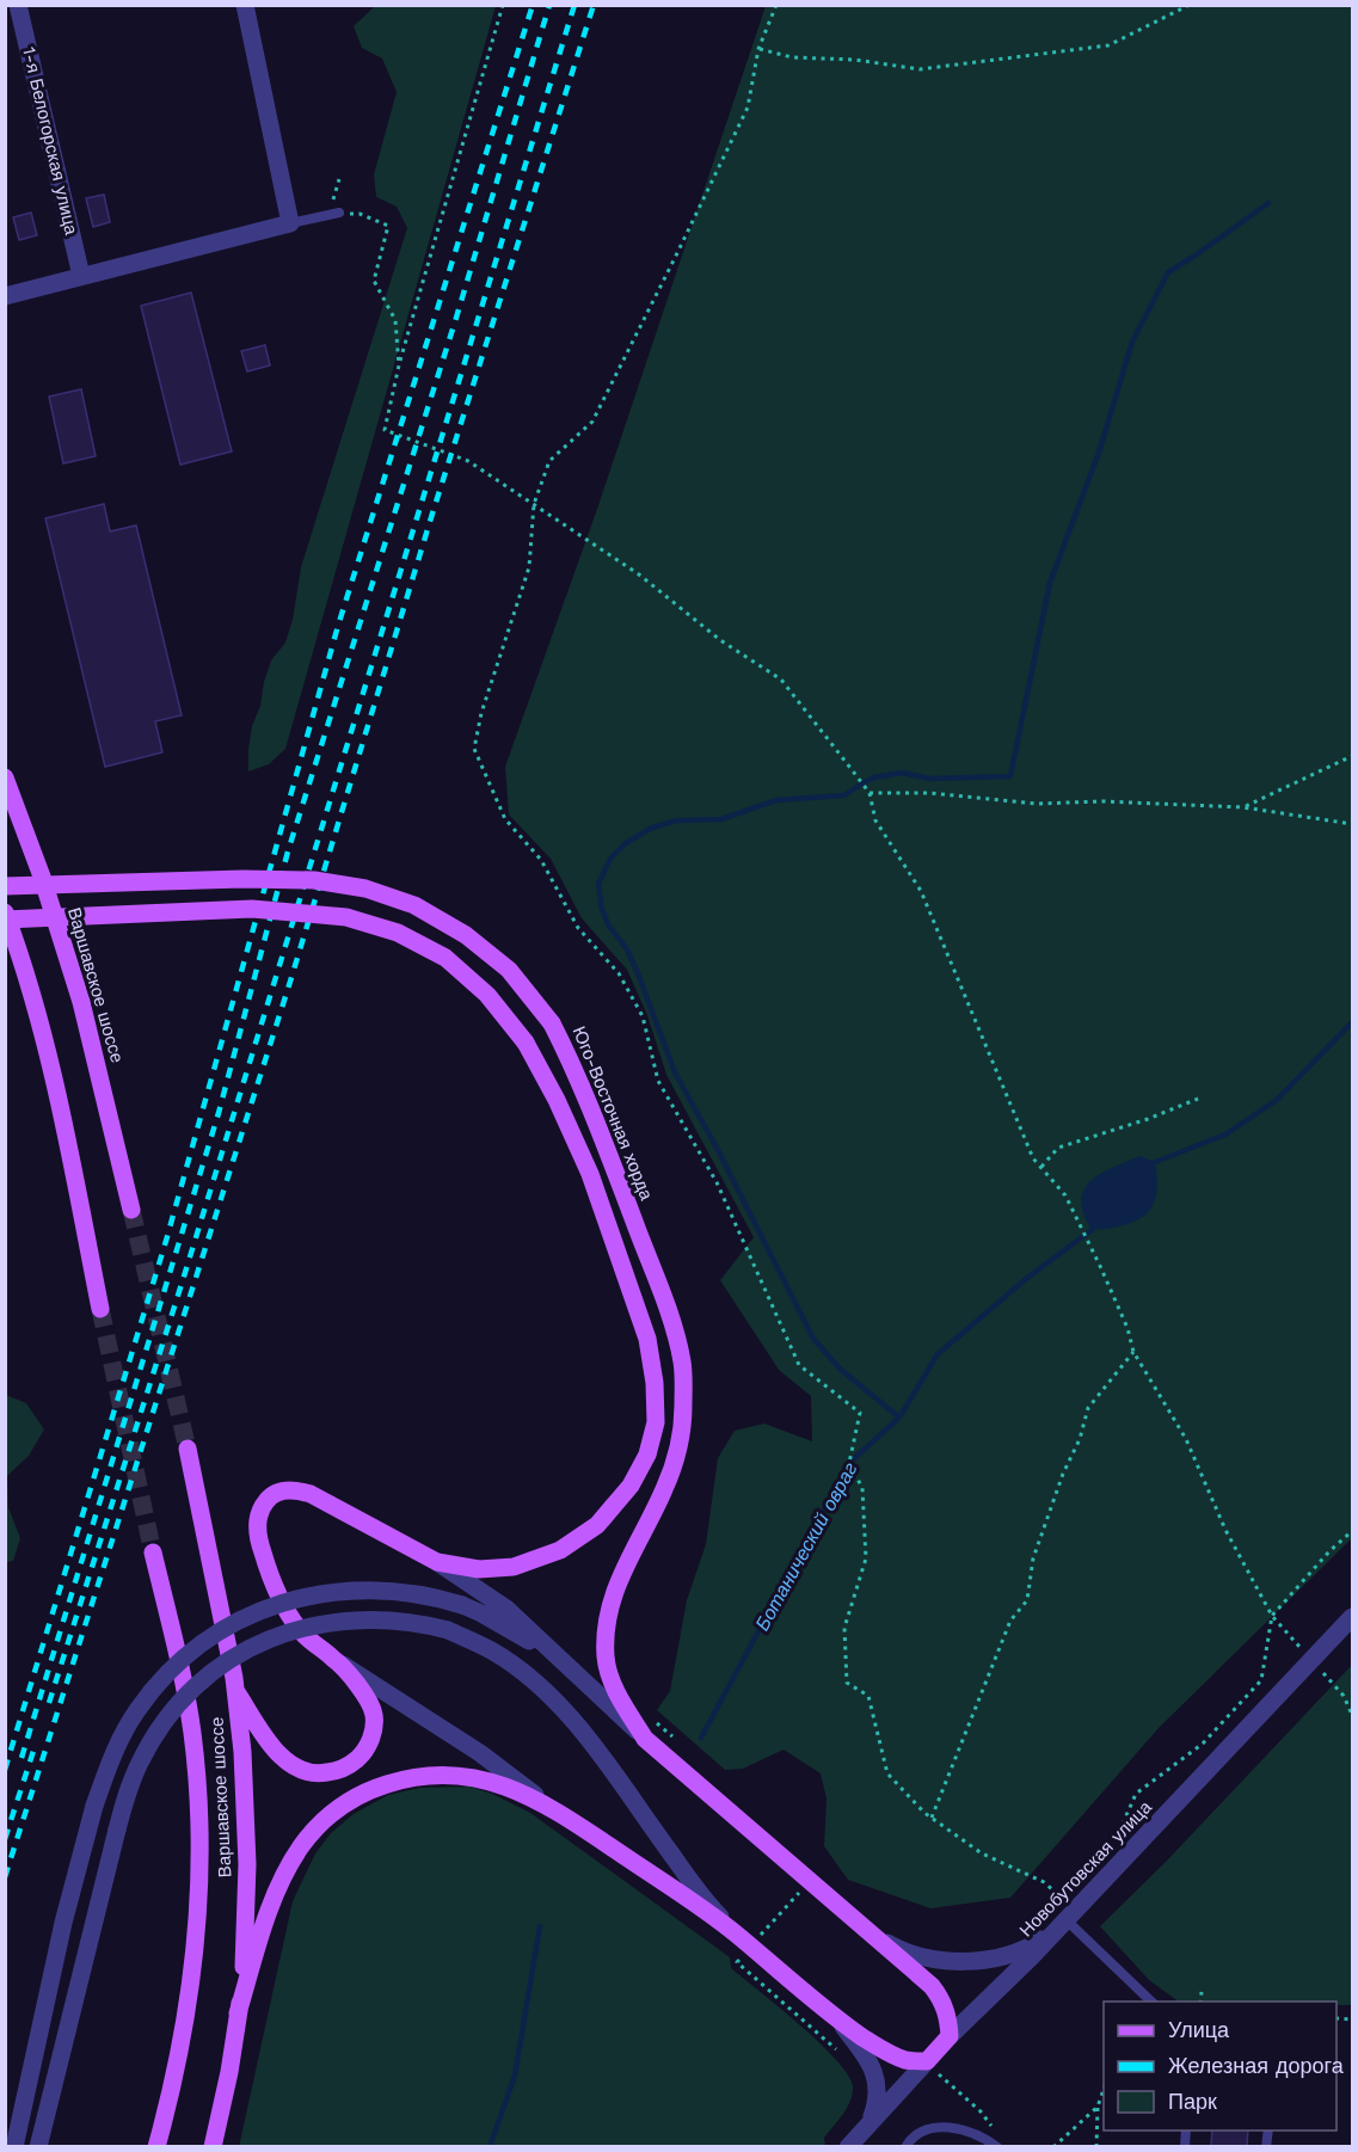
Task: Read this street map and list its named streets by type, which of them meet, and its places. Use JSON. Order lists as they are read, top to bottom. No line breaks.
{"streets":{"main road":["Варшавское шоссе","Юго-Восточная хорда","Новобутовская улица"],"street":["1-я Белогорская улица"]},"crossings":[["Юго-Восточная хорда","Новобутовская улица"]],"water":["Ботанический овраг"],"legend":["Улица","Железная дорога","Парк"]}
